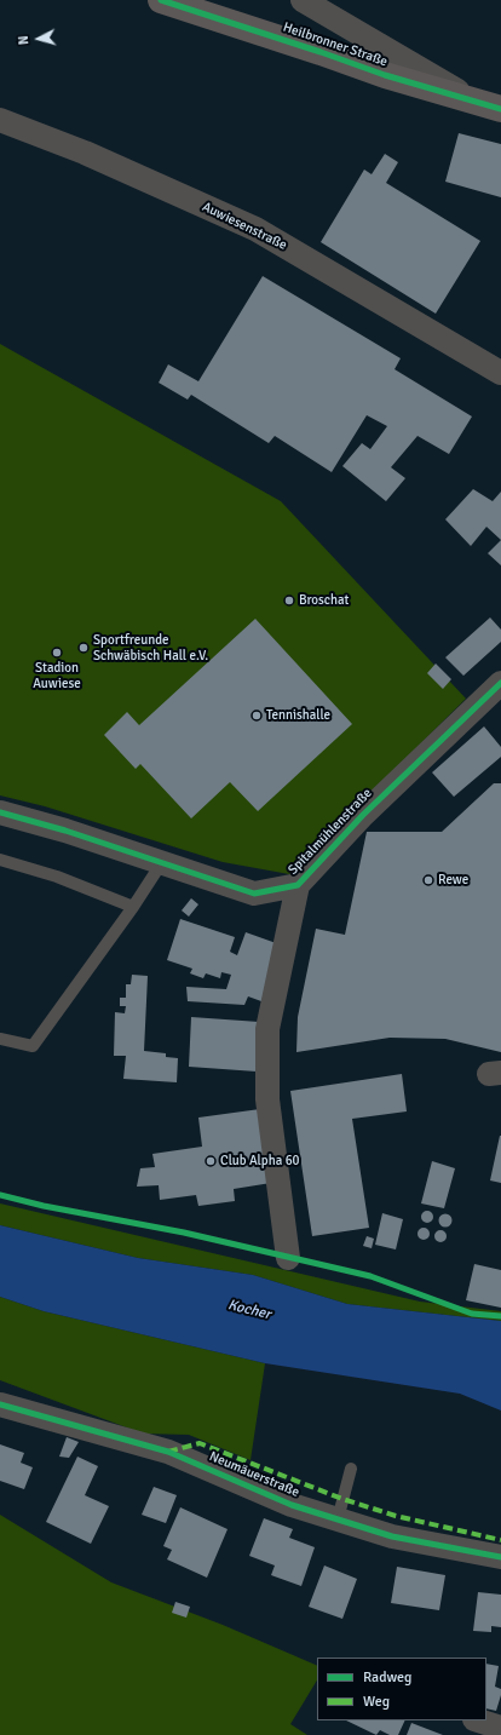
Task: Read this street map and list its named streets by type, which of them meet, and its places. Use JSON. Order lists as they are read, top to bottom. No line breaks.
{"streets":{"main road":["Heilbronner Straße"],"street":["Auwiesenstraße","Spitalmühlenstraße","Neumäuerstraße"]},"water":["Kocher"],"places":["Broschat","Sportfreunde Schwäbisch Hall e.V.","Stadion Auwiese","Tennishalle","Rewe","Club Alpha 60"],"legend":["Radweg","Weg"],"north":"left"}
